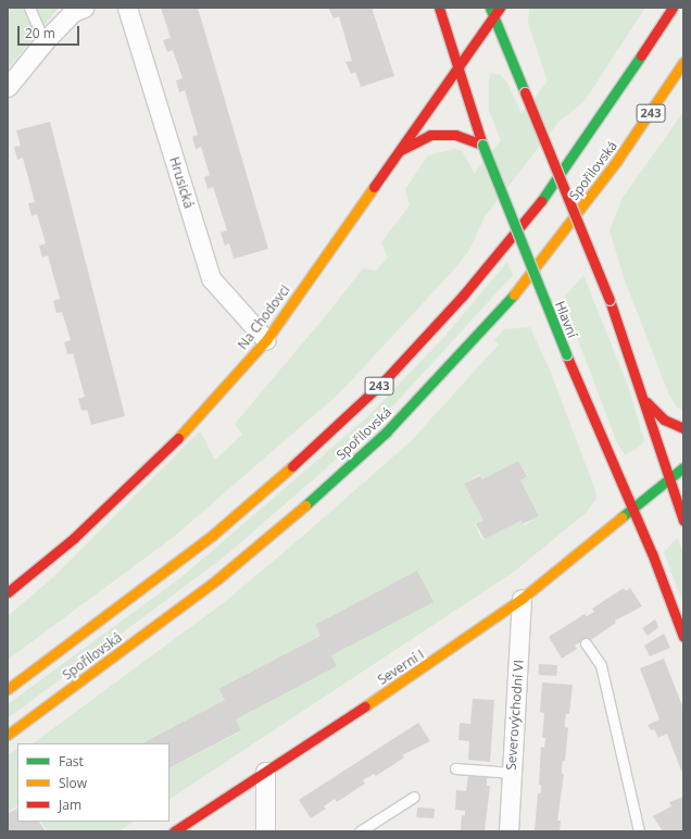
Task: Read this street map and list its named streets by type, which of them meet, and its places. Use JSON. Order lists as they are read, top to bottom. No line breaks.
{"streets":{"main road":["243","Spořilovská","Na Chodovci","Hlavní","Severní I"],"street":["Hrusická","Severovýchodní VI"]},"crossings":[["Hrusická","Na Chodovci"],["Na Chodovci","Hlavní"],["Hlavní","Severní I"],["Severní I","Severovýchodní VI"]],"legend":["Fast","Slow","Jam"],"scale_bar":"20 m"}
